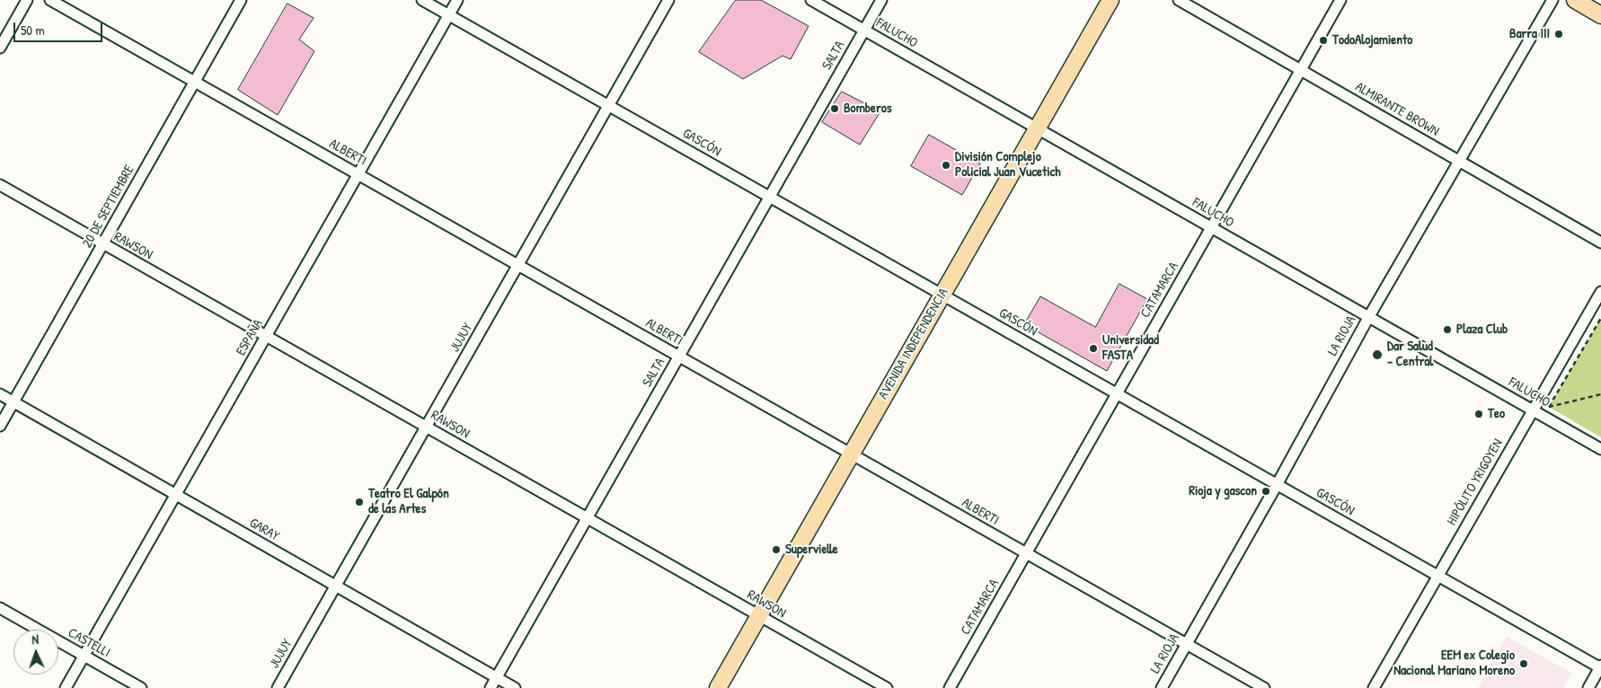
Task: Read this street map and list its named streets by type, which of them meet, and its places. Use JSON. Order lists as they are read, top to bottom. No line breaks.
{"streets":{"main road":["AVENIDA INDEPENDENCIA"],"street":["FALUCHO","SALTA","ALMIRANTE BROWN","GASCÓN","ALBERTI","20 DE SEPTIEMBRE","RAWSON","CATAMARCA","LA RIOJA","ESPAÑA","JUJUY","HIPÓLITO YRIGOYEN","GARAY","CASTELLI"]},"crossings":[["FALUCHO","SALTA"],["FALUCHO","CATAMARCA"],["FALUCHO","LA RIOJA"],["FALUCHO","AVENIDA INDEPENDENCIA"],["FALUCHO","HIPÓLITO YRIGOYEN"],["SALTA","GASCÓN"],["SALTA","ALBERTI"],["SALTA","RAWSON"],["SALTA","GARAY"],["ALMIRANTE BROWN","CATAMARCA"],["ALMIRANTE BROWN","LA RIOJA"],["GASCÓN","CATAMARCA"],["GASCÓN","LA RIOJA"],["GASCÓN","ESPAÑA"],["GASCÓN","JUJUY"],["GASCÓN","AVENIDA INDEPENDENCIA"],["GASCÓN","HIPÓLITO YRIGOYEN"],["ALBERTI","20 DE SEPTIEMBRE"],["ALBERTI","CATAMARCA"],["ALBERTI","LA RIOJA"],["ALBERTI","ESPAÑA"],["ALBERTI","JUJUY"],["ALBERTI","AVENIDA INDEPENDENCIA"],["20 DE SEPTIEMBRE","RAWSON"],["20 DE SEPTIEMBRE","GARAY"],["RAWSON","ESPAÑA"],["RAWSON","JUJUY"],["RAWSON","AVENIDA INDEPENDENCIA"],["ESPAÑA","GARAY"],["ESPAÑA","CASTELLI"],["JUJUY","GARAY"]],"places":["Barra III","TodoAlojamiento","Bomberos","División Complejo Policial Juan Vucetich","Plaza Club","Universidad FASTA","Dar Salud - Central","Teo","Rioja y gascon","Teatro El Galpón de las Artes","Supervielle","EEM ex Colegio Nacional Mariano Moreno"],"scale_bar":"50 m","north":"top"}
